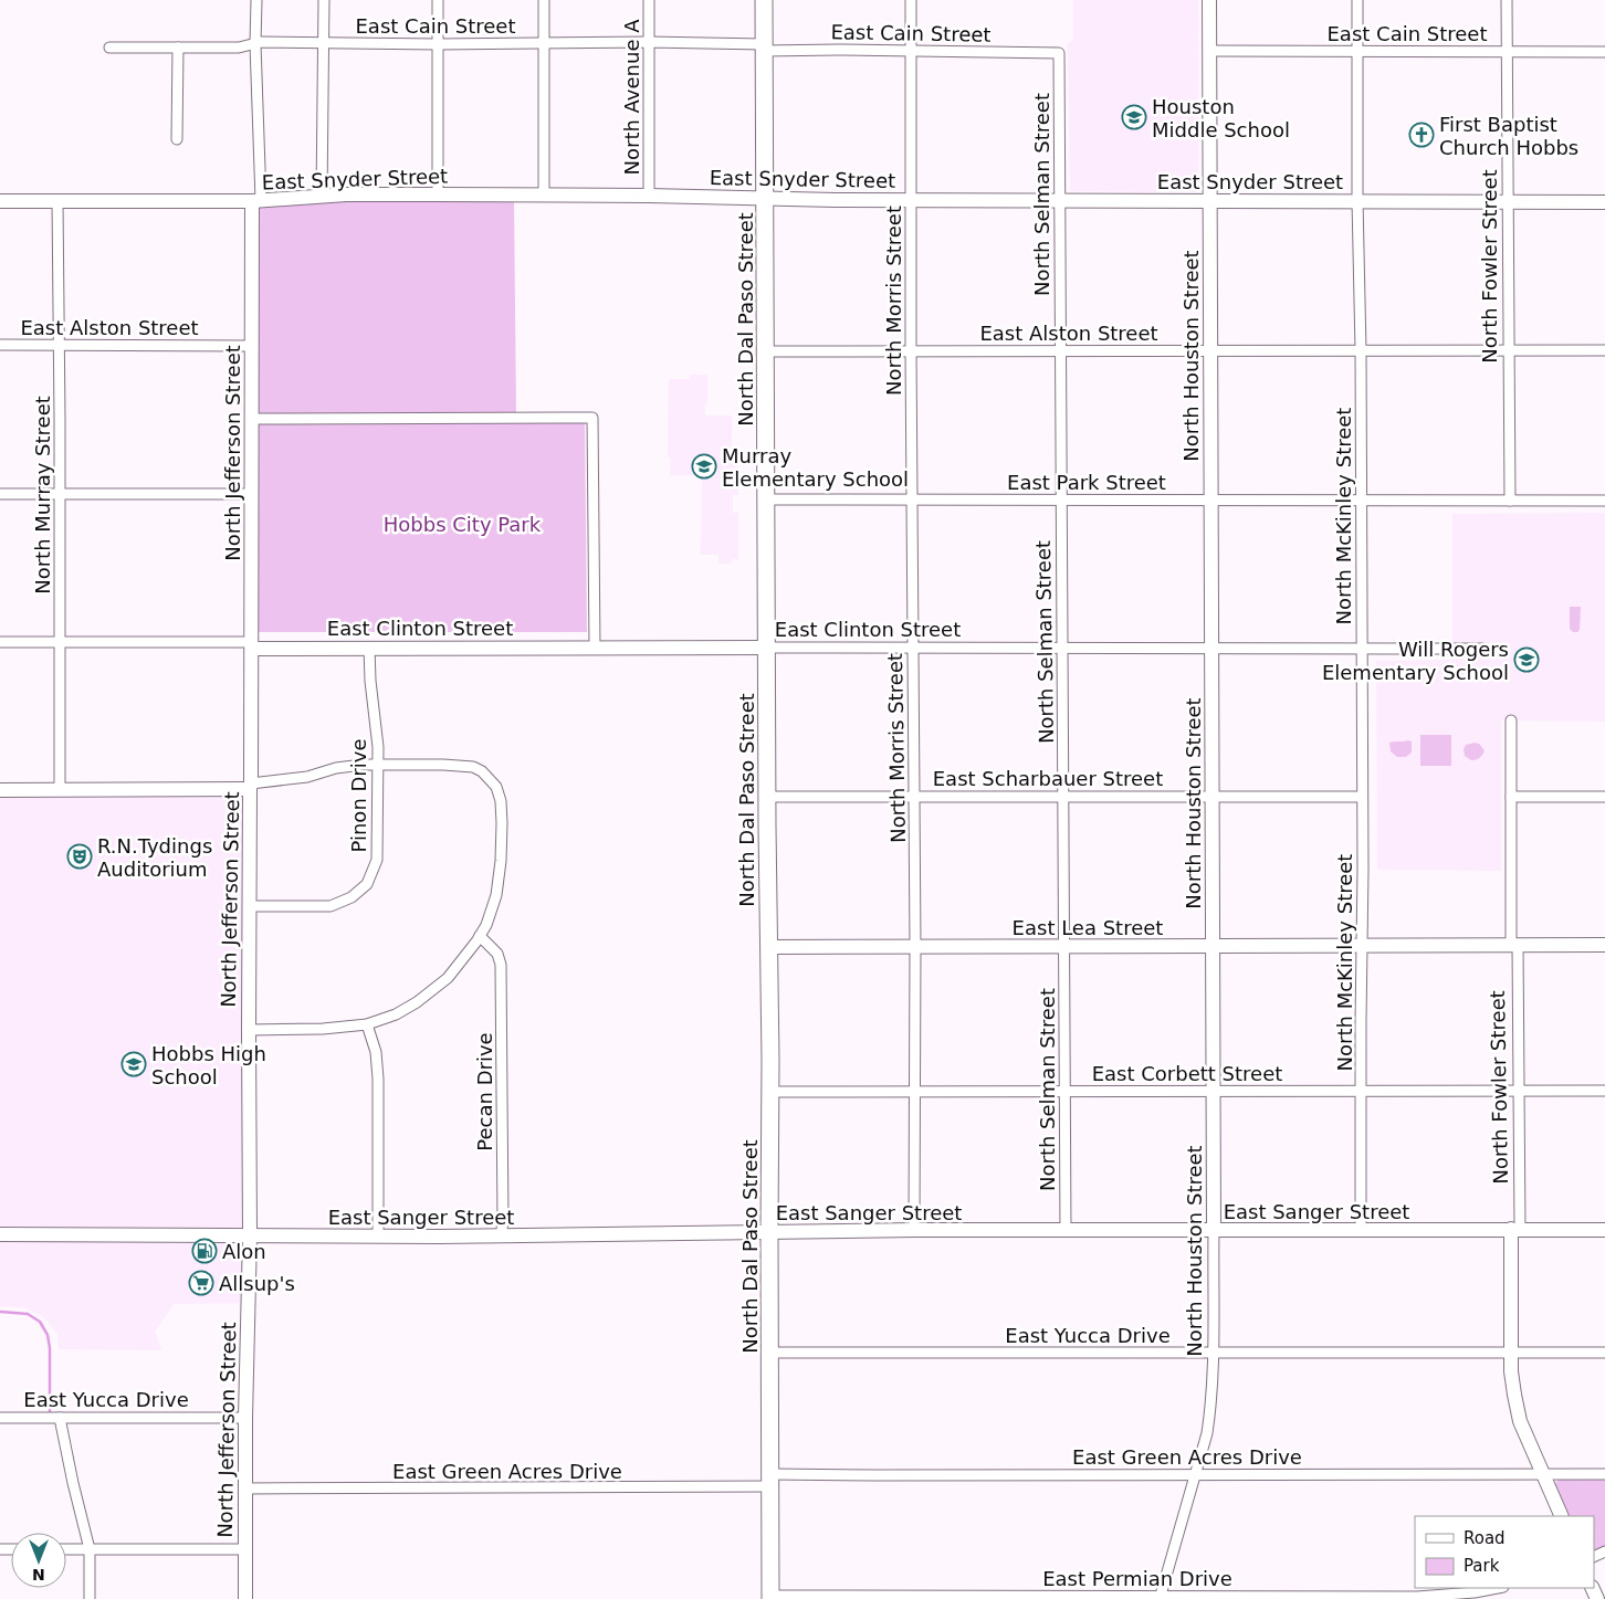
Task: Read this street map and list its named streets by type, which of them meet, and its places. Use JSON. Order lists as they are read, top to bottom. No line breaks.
{"streets":{"main road":["North Dal Paso Street"],"street":["East Cain Street","North Avenue A","East Snyder Street","North Selman Street","North Fowler Street","North Morris Street","East Alston Street","North Houston Street","North Jefferson Street","East Park Street","North Murray Street","North McKinley Street","East Clinton Street","East Scharbauer Street","Pinon Drive","East Lea Street","East Corbett Street","Pecan Drive","East Sanger Street","East Yucca Drive","East Green Acres Drive","East Permian Drive"]},"crossings":[["East Cain Street","North Avenue A"],["East Cain Street","North Selman Street"],["East Cain Street","North Fowler Street"],["East Cain Street","North Morris Street"],["East Cain Street","North Dal Paso Street"],["East Cain Street","North Houston Street"],["East Cain Street","North McKinley Street"],["North Avenue A","East Snyder Street"],["East Snyder Street","North Selman Street"],["East Snyder Street","North Fowler Street"],["East Snyder Street","North Morris Street"],["East Snyder Street","North Dal Paso Street"],["East Snyder Street","North Houston Street"],["East Snyder Street","North Jefferson Street"],["East Snyder Street","North Murray Street"],["East Snyder Street","North McKinley Street"],["North Selman Street","East Alston Street"],["North Selman Street","East Park Street"],["North Selman Street","East Clinton Street"],["North Selman Street","East Scharbauer Street"],["North Selman Street","East Lea Street"],["North Selman Street","East Corbett Street"],["North Selman Street","East Sanger Street"],["North Fowler Street","East Alston Street"],["North Fowler Street","East Park Street"],["North Fowler Street","East Lea Street"],["North Fowler Street","East Corbett Street"],["North Fowler Street","East Sanger Street"],["North Fowler Street","East Yucca Drive"],["North Fowler Street","East Green Acres Drive"],["North Morris Street","East Alston Street"],["North Morris Street","East Park Street"],["North Morris Street","East Clinton Street"],["North Morris Street","East Scharbauer Street"],["North Morris Street","East Lea Street"],["North Morris Street","East Corbett Street"],["North Morris Street","East Sanger Street"],["North Dal Paso Street","East Alston Street"],["North Dal Paso Street","East Park Street"],["North Dal Paso Street","East Clinton Street"],["North Dal Paso Street","East Scharbauer Street"],["North Dal Paso Street","East Lea Street"],["North Dal Paso Street","East Corbett Street"],["North Dal Paso Street","East Sanger Street"],["North Dal Paso Street","East Yucca Drive"],["North Dal Paso Street","East Green Acres Drive"],["North Dal Paso Street","East Permian Drive"],["East Alston Street","North Houston Street"],["East Alston Street","North Jefferson Street"],["East Alston Street","North Murray Street"],["East Alston Street","North McKinley Street"],["North Houston Street","East Park Street"],["North Houston Street","East Clinton Street"],["North Houston Street","East Scharbauer Street"],["North Houston Street","East Lea Street"],["North Houston Street","East Corbett Street"],["North Houston Street","East Sanger Street"],["North Houston Street","East Yucca Drive"],["North Houston Street","East Green Acres Drive"],["North Houston Street","East Permian Drive"],["North Jefferson Street","East Clinton Street"],["North Jefferson Street","Pinon Drive"],["North Jefferson Street","East Sanger Street"],["North Jefferson Street","East Yucca Drive"],["North Jefferson Street","East Green Acres Drive"],["East Park Street","North McKinley Street"],["North Murray Street","East Clinton Street"],["North McKinley Street","East Clinton Street"],["North McKinley Street","East Scharbauer Street"],["North McKinley Street","East Lea Street"],["North McKinley Street","East Corbett Street"],["North McKinley Street","East Sanger Street"],["East Clinton Street","Pinon Drive"],["Pecan Drive","East Sanger Street"]],"parks":["Hobbs City Park"],"places":{"school or university":["Houston Middle School","Murray Elementary School","Will Rogers Elementary School","Hobbs High School"],"church":["First Baptist Church Hobbs"],"theatre":["R.N.Tydings Auditorium"],"fuel station":["Alon"],"supermarket":["Allsup's"]},"legend":["Road","Park"],"north":"bottom"}
